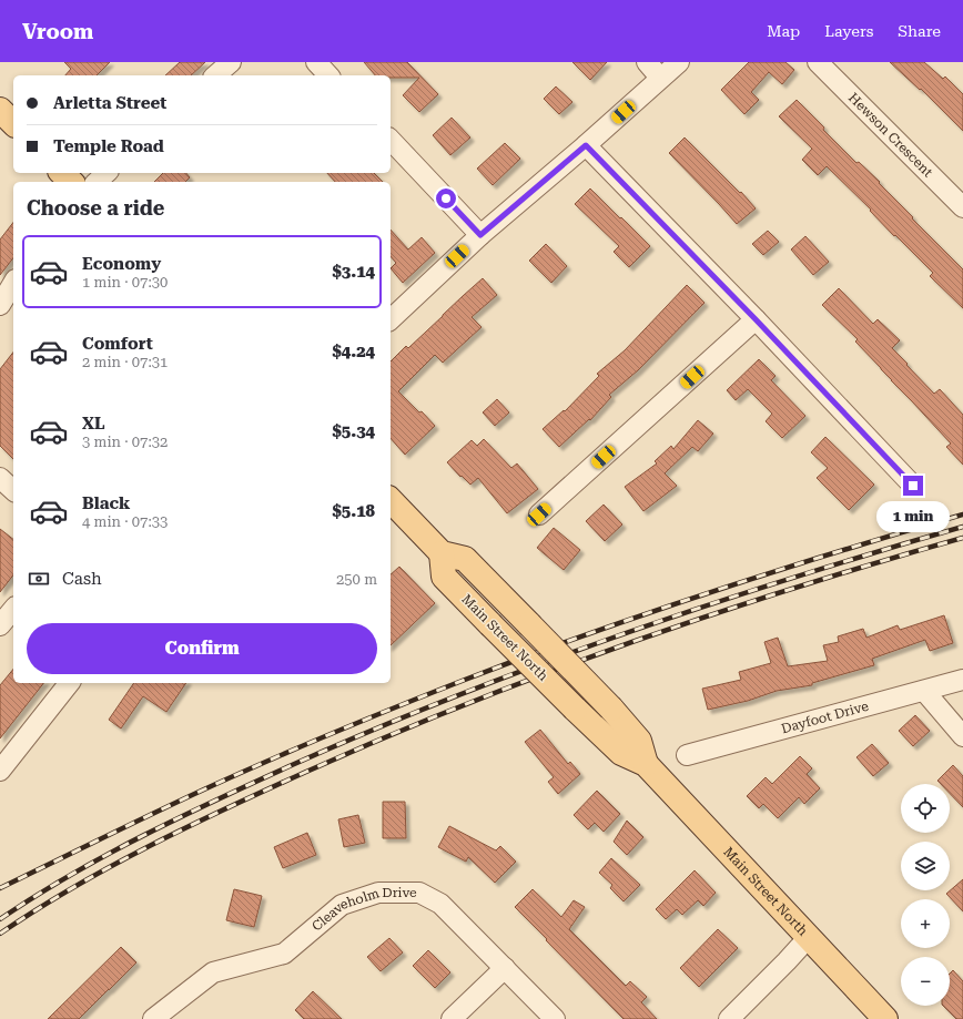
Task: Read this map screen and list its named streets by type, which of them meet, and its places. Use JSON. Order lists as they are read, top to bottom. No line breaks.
{"streets":{"main road":["Main Street North"],"street":["Hewson Crescent","Dayfoot Drive","Cleaveholm Drive"]},"page":{"header":"Vroom","nav":["Map","Layers","Share"],"banner":["Arletta Street","Temple Road"],"heading":"Choose a ride","list":[{"name":"Economy","note":"1 min · 07:30","value":"$3.14"},{"name":"Comfort","note":"2 min · 07:31","value":"$4.24"},{"name":"XL","note":"3 min · 07:32","value":"$5.34"},{"name":"Black","note":"4 min · 07:33","value":"$5.18"}],"bubble":"1 min","pay":["Cash","250 m"],"buttons":"Confirm","map_buttons":["+","−"]}}
